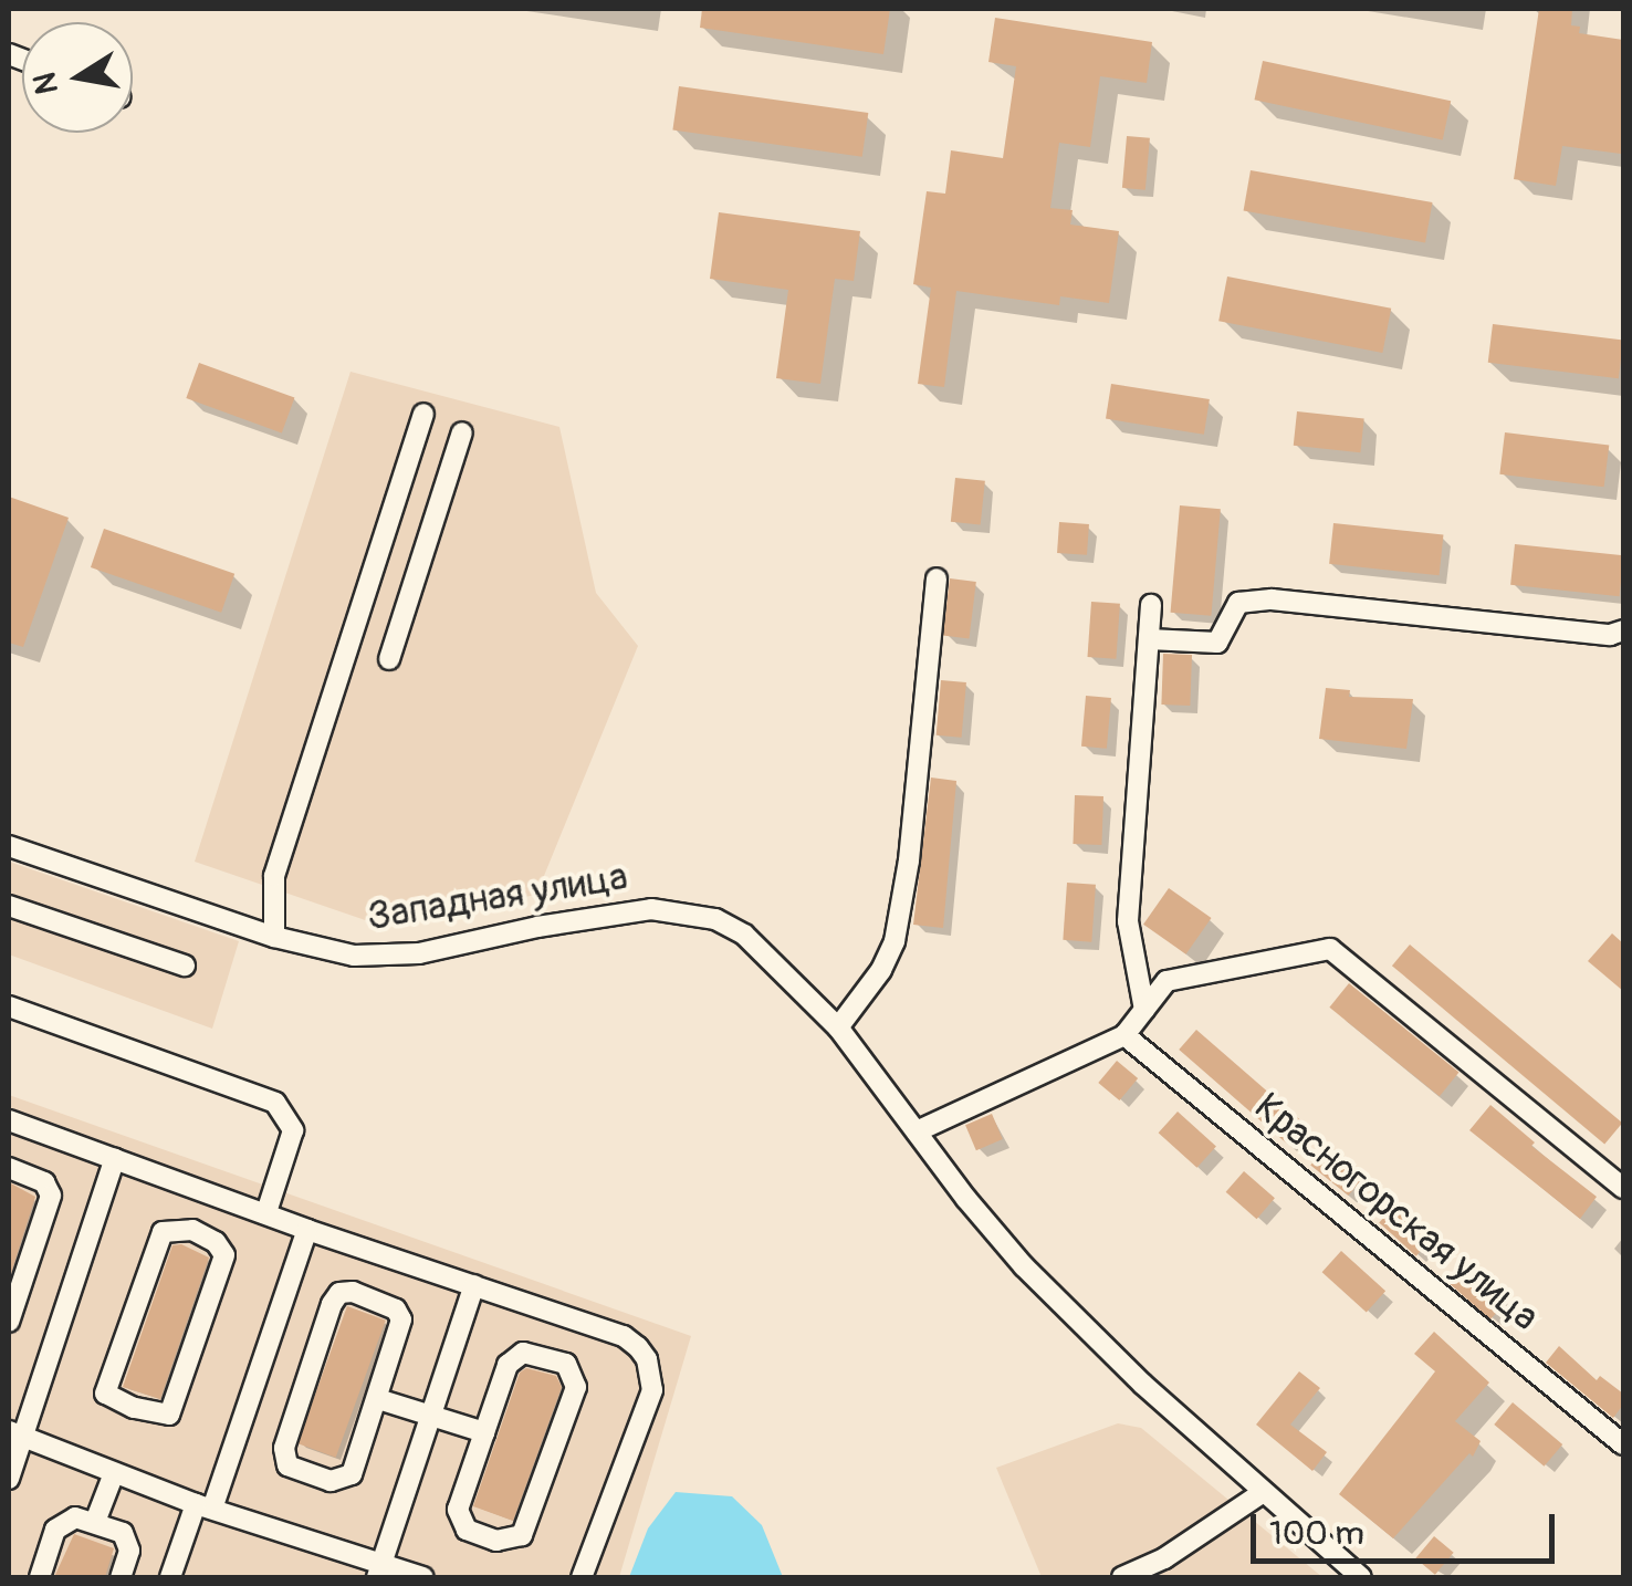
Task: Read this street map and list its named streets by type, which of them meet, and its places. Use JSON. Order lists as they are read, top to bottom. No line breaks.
{"streets":{"street":["Западная улица","Красногорская улица"]},"scale_bar":"100 m","north":"left"}
